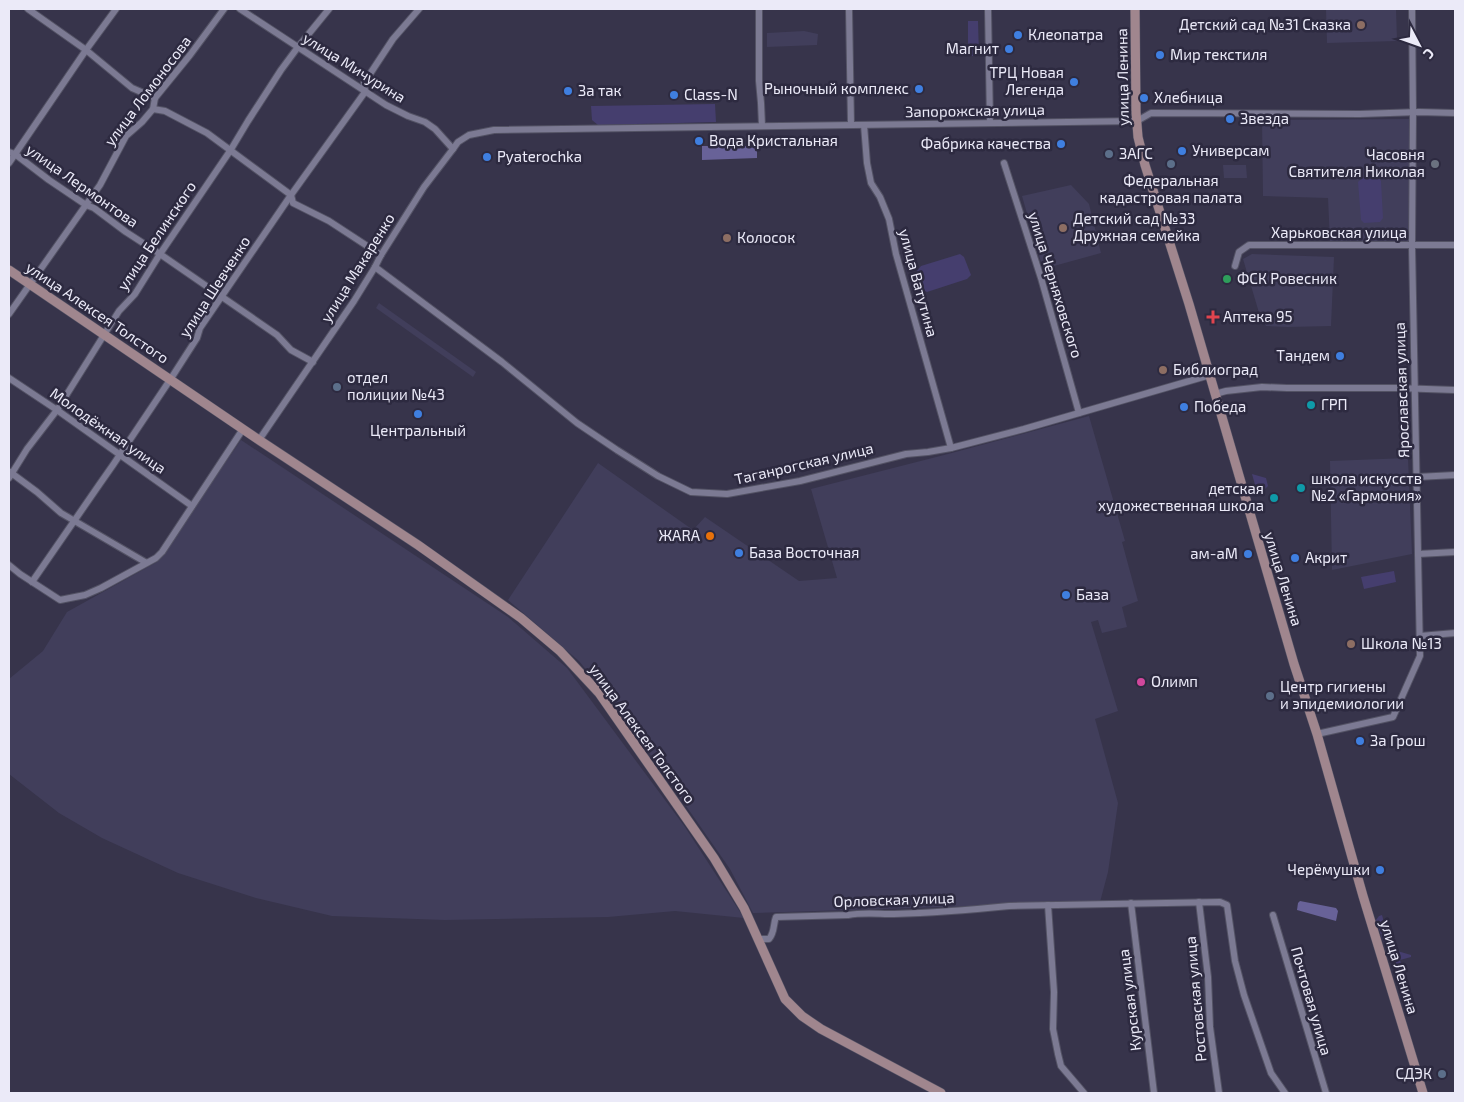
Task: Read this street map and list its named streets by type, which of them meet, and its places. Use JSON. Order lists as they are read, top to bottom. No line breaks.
{"streets":{"street":["улица Мичурина","улица Ленина","улица Ломоносова","Запорожская улица","улица Лермонтова","Харьковская улица","улица Белинского","улица Макаренко","улица Ватутина","улица Черняховского","улица Шевченко","улица Алексея Толстого","Ярославская улица","Молодёжная улица","Таганрогская улица","Орловская улица","Ростовская улица","Курская улица","Почтовая улица"]},"crossings":[["улица Мичурина","улица Белинского"],["улица Мичурина","улица Макаренко"],["улица Мичурина","улица Шевченко"],["улица Ленина","Запорожская улица"],["улица Ленина","Ярославская улица"],["улица Ленина","Таганрогская улица"],["улица Ломоносова","улица Лермонтова"],["улица Ломоносова","улица Алексея Толстого"],["Запорожская улица","улица Макаренко"],["Запорожская улица","улица Ватутина"],["Запорожская улица","Ярославская улица"],["улица Лермонтова","улица Белинского"],["улица Лермонтова","улица Макаренко"],["улица Лермонтова","улица Шевченко"],["Харьковская улица","Ярославская улица"],["улица Белинского","улица Алексея Толстого"],["улица Белинского","Молодёжная улица"],["улица Макаренко","улица Алексея Толстого"],["улица Макаренко","Таганрогская улица"],["улица Ватутина","Таганрогская улица"],["улица Черняховского","Таганрогская улица"],["улица Шевченко","улица Алексея Толстого"],["улица Шевченко","Молодёжная улица"],["улица Алексея Толстого","Орловская улица"],["Орловская улица","Ростовская улица"],["Орловская улица","Курская улица"]],"places":{"other":["Детский сад №31 Сказка","Клеопатра","Магнит","Мир текстиля","ТРЦ Новая Легенда","Рыночный комплекс","За так","Class-N","Хлебница","Звезда","Вода Кристальная","Фабрика качества","Универсам","ЗАГС","Pyaterochka","Федеральная кадастровая палата","Часовня Святителя Николая","Детский сад №33 Дружная семейка","Колосок","ФСК Ровесник","Тандем","Библиоград","отдел полиции №43","ГРП","Победа","Центральный","школа искусств №2 «Гармония»","детская художественная школа","ЖАRА","База Восточная","ам-аМ","Акрит","База","Школа №13","Олимп","Центр гигиены и эпидемиологии","За Грош","Черёмушки","СДЭК"],"health":["Аптека 95"]},"north":"bottom right"}
